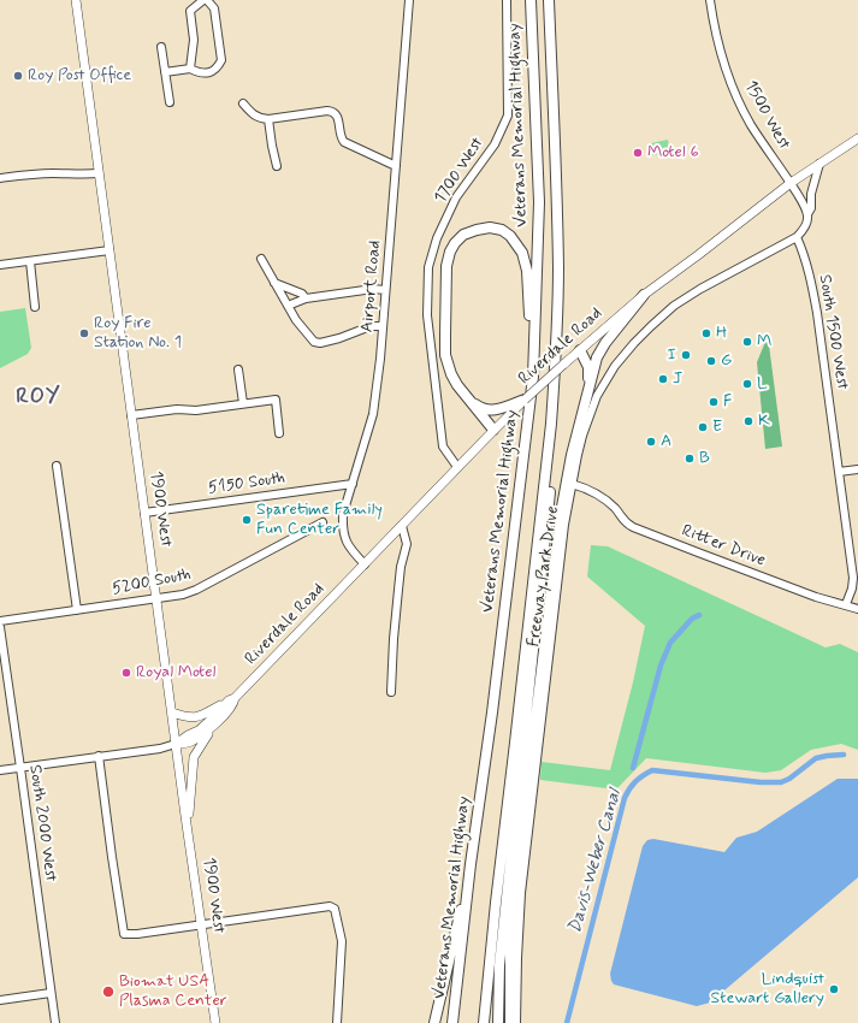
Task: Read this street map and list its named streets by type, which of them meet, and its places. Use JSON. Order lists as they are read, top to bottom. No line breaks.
{"streets":{"highway":["Veterans Memorial Highway"],"main road":["Riverdale Road","1900 West"],"street":["1500 West","1700 West","Airport Road","South 1500 West","5150 South","Ritter Drive","Freeway Park Drive","5200 South","South 2000 West"]},"crossings":[["1500 West","Riverdale Road"],["1700 West","Riverdale Road"],["Airport Road","Riverdale Road"],["Airport Road","5150 South"],["South 1500 West","Ritter Drive"],["South 1500 West","Freeway Park Drive"],["Riverdale Road","1900 West"],["5150 South","1900 West"],["1900 West","5200 South"],["Ritter Drive","Freeway Park Drive"]],"districts":["ROY"],"water":["Davis-Weber Canal"],"places":["Roy Post Office","Motel 6","Roy Fire Station No. 1","H","M","I","G","J","L","F","K","E","A","B","Sparetime Family Fun Center","Royal Motel","Lindquist Stewart Gallery","Biomat USA Plasma Center"]}
